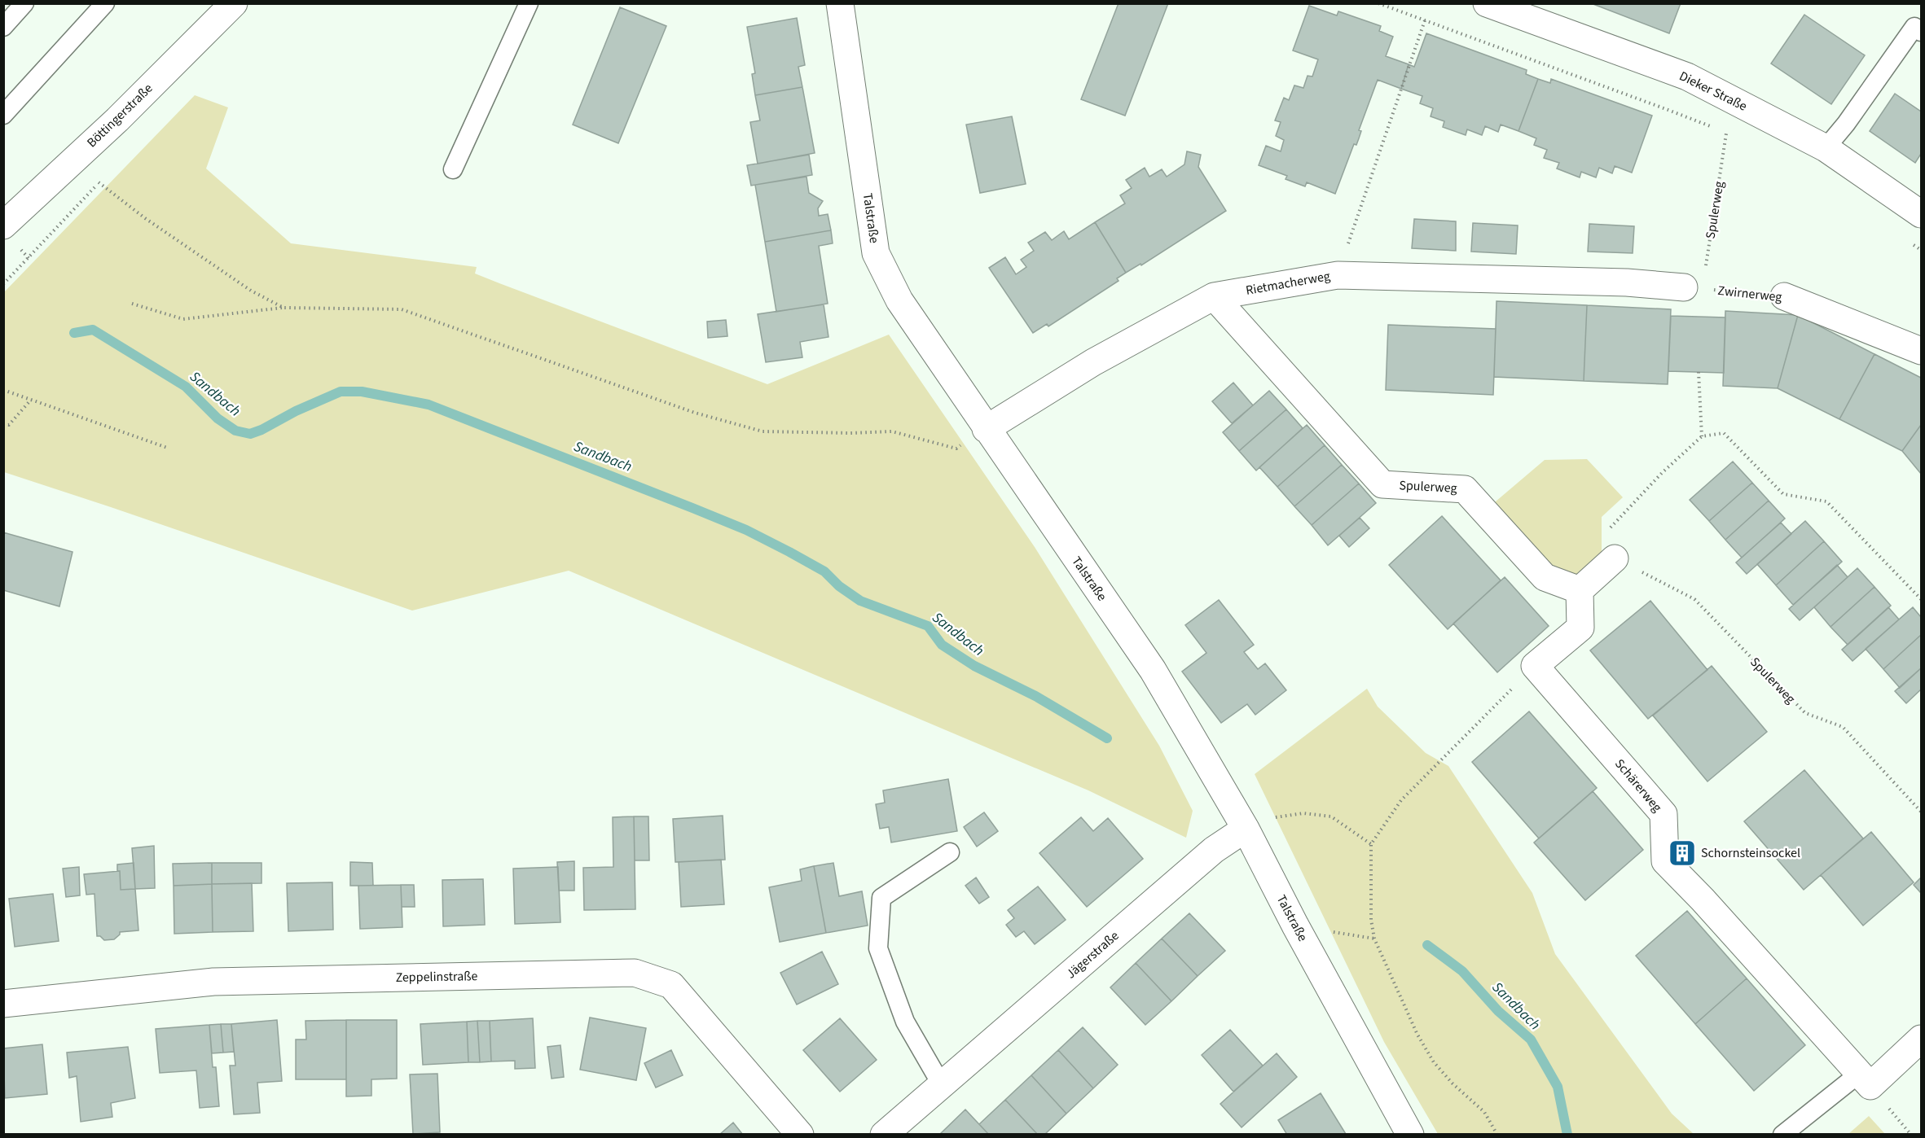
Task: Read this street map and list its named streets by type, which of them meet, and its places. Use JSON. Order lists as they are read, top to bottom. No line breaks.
{"streets":{"street":["Dieker Straße","Böttingerstraße","Spulerweg","Talstraße","Rietmacherweg","Zwirnerweg","Schärerweg","Jägerstraße","Zeppelinstraße"]},"crossings":[["Spulerweg","Rietmacherweg"],["Spulerweg","Zwirnerweg"],["Talstraße","Rietmacherweg"],["Talstraße","Jägerstraße"],["Rietmacherweg","Zwirnerweg"]],"water":["Sandbach"],"places":{"building":["Schornsteinsockel"]}}
